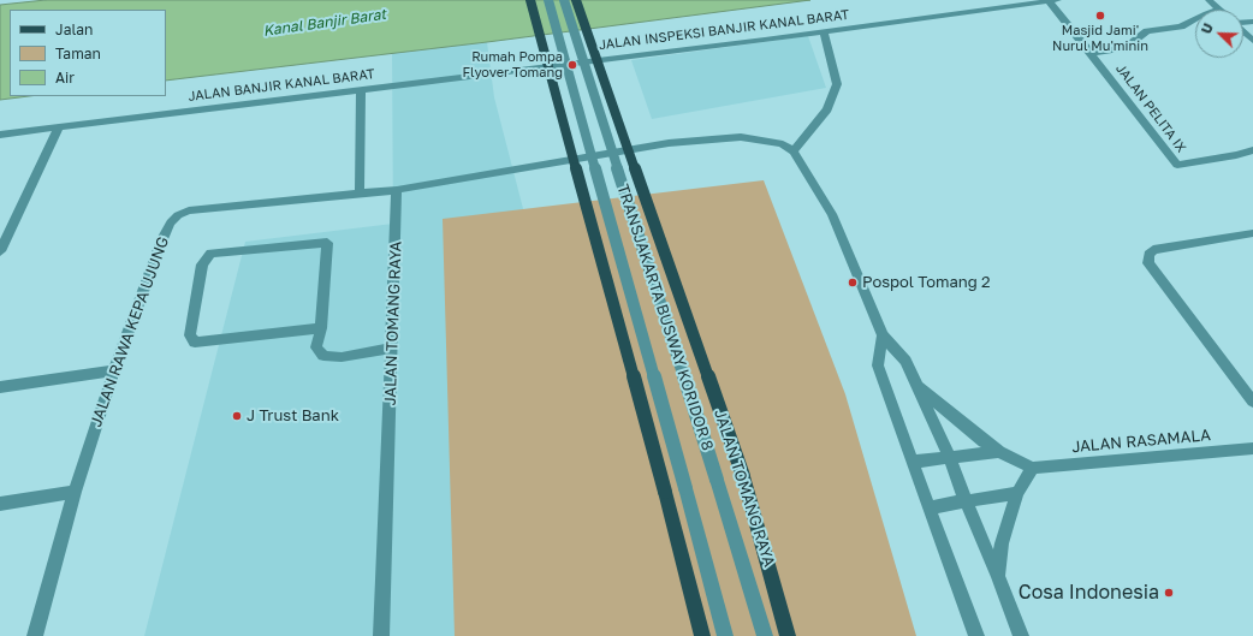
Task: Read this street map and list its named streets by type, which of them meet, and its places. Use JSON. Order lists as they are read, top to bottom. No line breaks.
{"streets":{"main road":["JALAN TOMANG RAYA"],"street":["JALAN INSPEKSI BANJIR KANAL BARAT","JALAN BANJIR KANAL BARAT","JALAN PELITA IX","TRANSJAKARTA BUSWAY KORIDOR 8","JALAN RAWA KEPA UJUNG","JALAN RASAMALA"]},"crossings":[["JALAN INSPEKSI BANJIR KANAL BARAT","JALAN BANJIR KANAL BARAT"],["JALAN INSPEKSI BANJIR KANAL BARAT","JALAN PELITA IX"],["JALAN TOMANG RAYA","JALAN RAWA KEPA UJUNG"]],"water":["Kanal Banjir Barat"],"places":["Masjid Jami' Nurul Mu'minin","Rumah Pompa Flyover Tomang","Pospol Tomang 2","J Trust Bank","Cosa Indonesia"],"legend":["Jalan","Taman","Air"],"north":"top left"}
